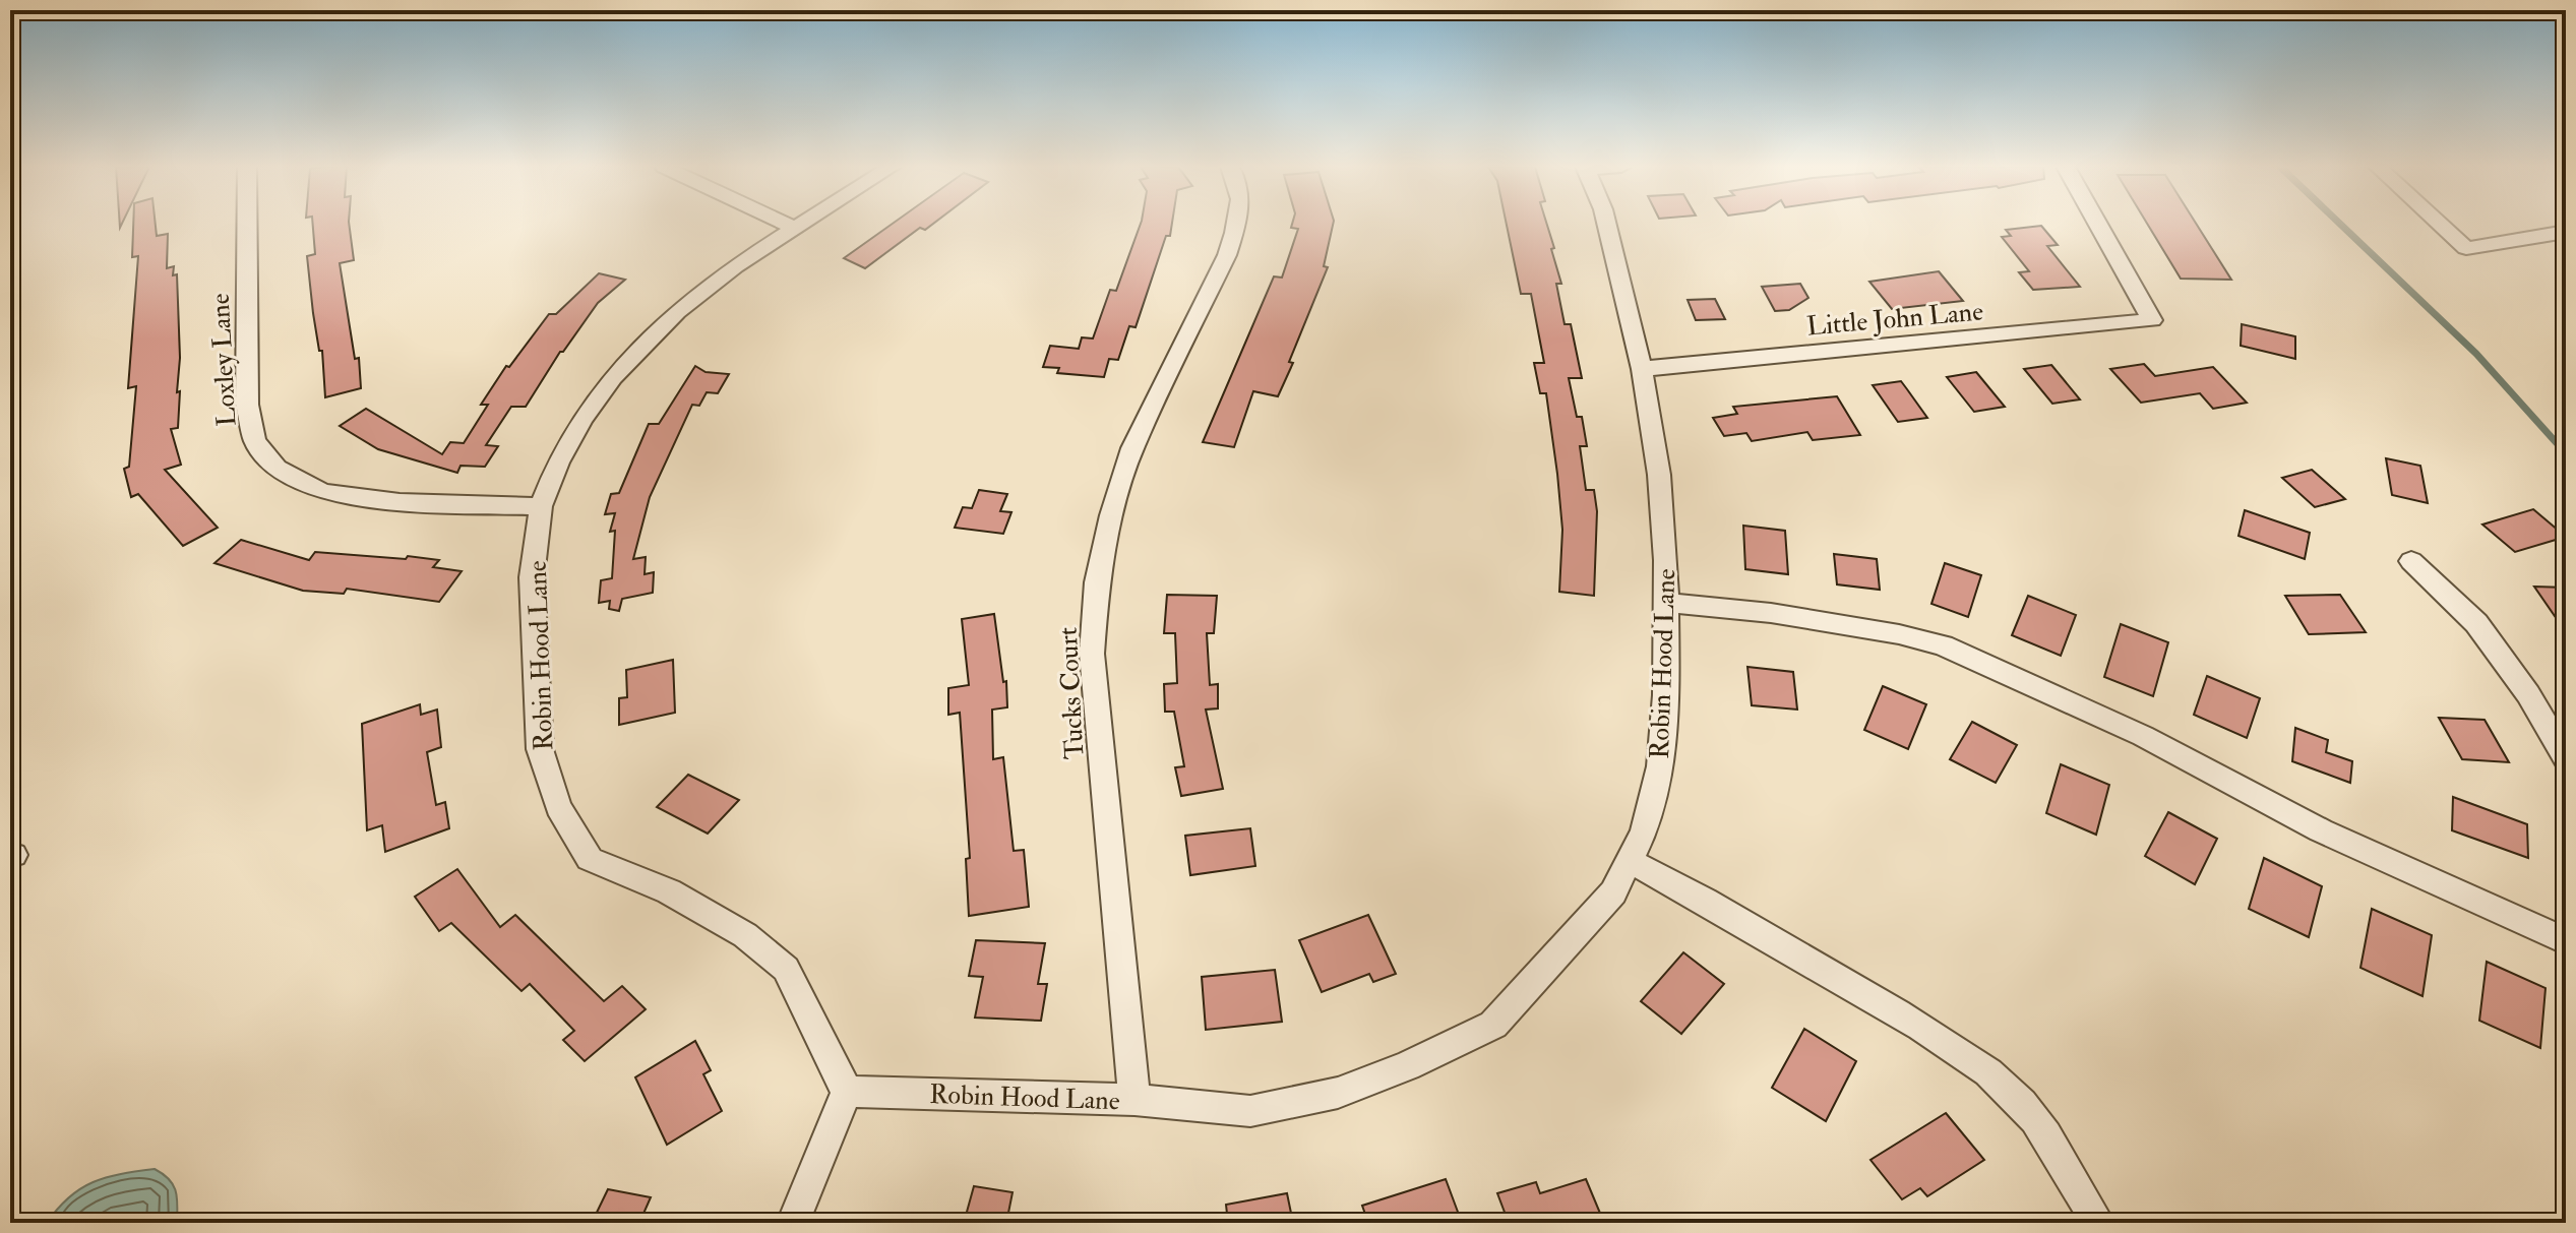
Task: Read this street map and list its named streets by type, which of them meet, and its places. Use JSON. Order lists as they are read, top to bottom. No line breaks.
{"streets":{"street":["Little John Lane","Loxley Lane","Robin Hood Lane","Tucks Court"]},"crossings":[["Little John Lane","Robin Hood Lane"],["Loxley Lane","Robin Hood Lane"],["Robin Hood Lane","Tucks Court"]]}
